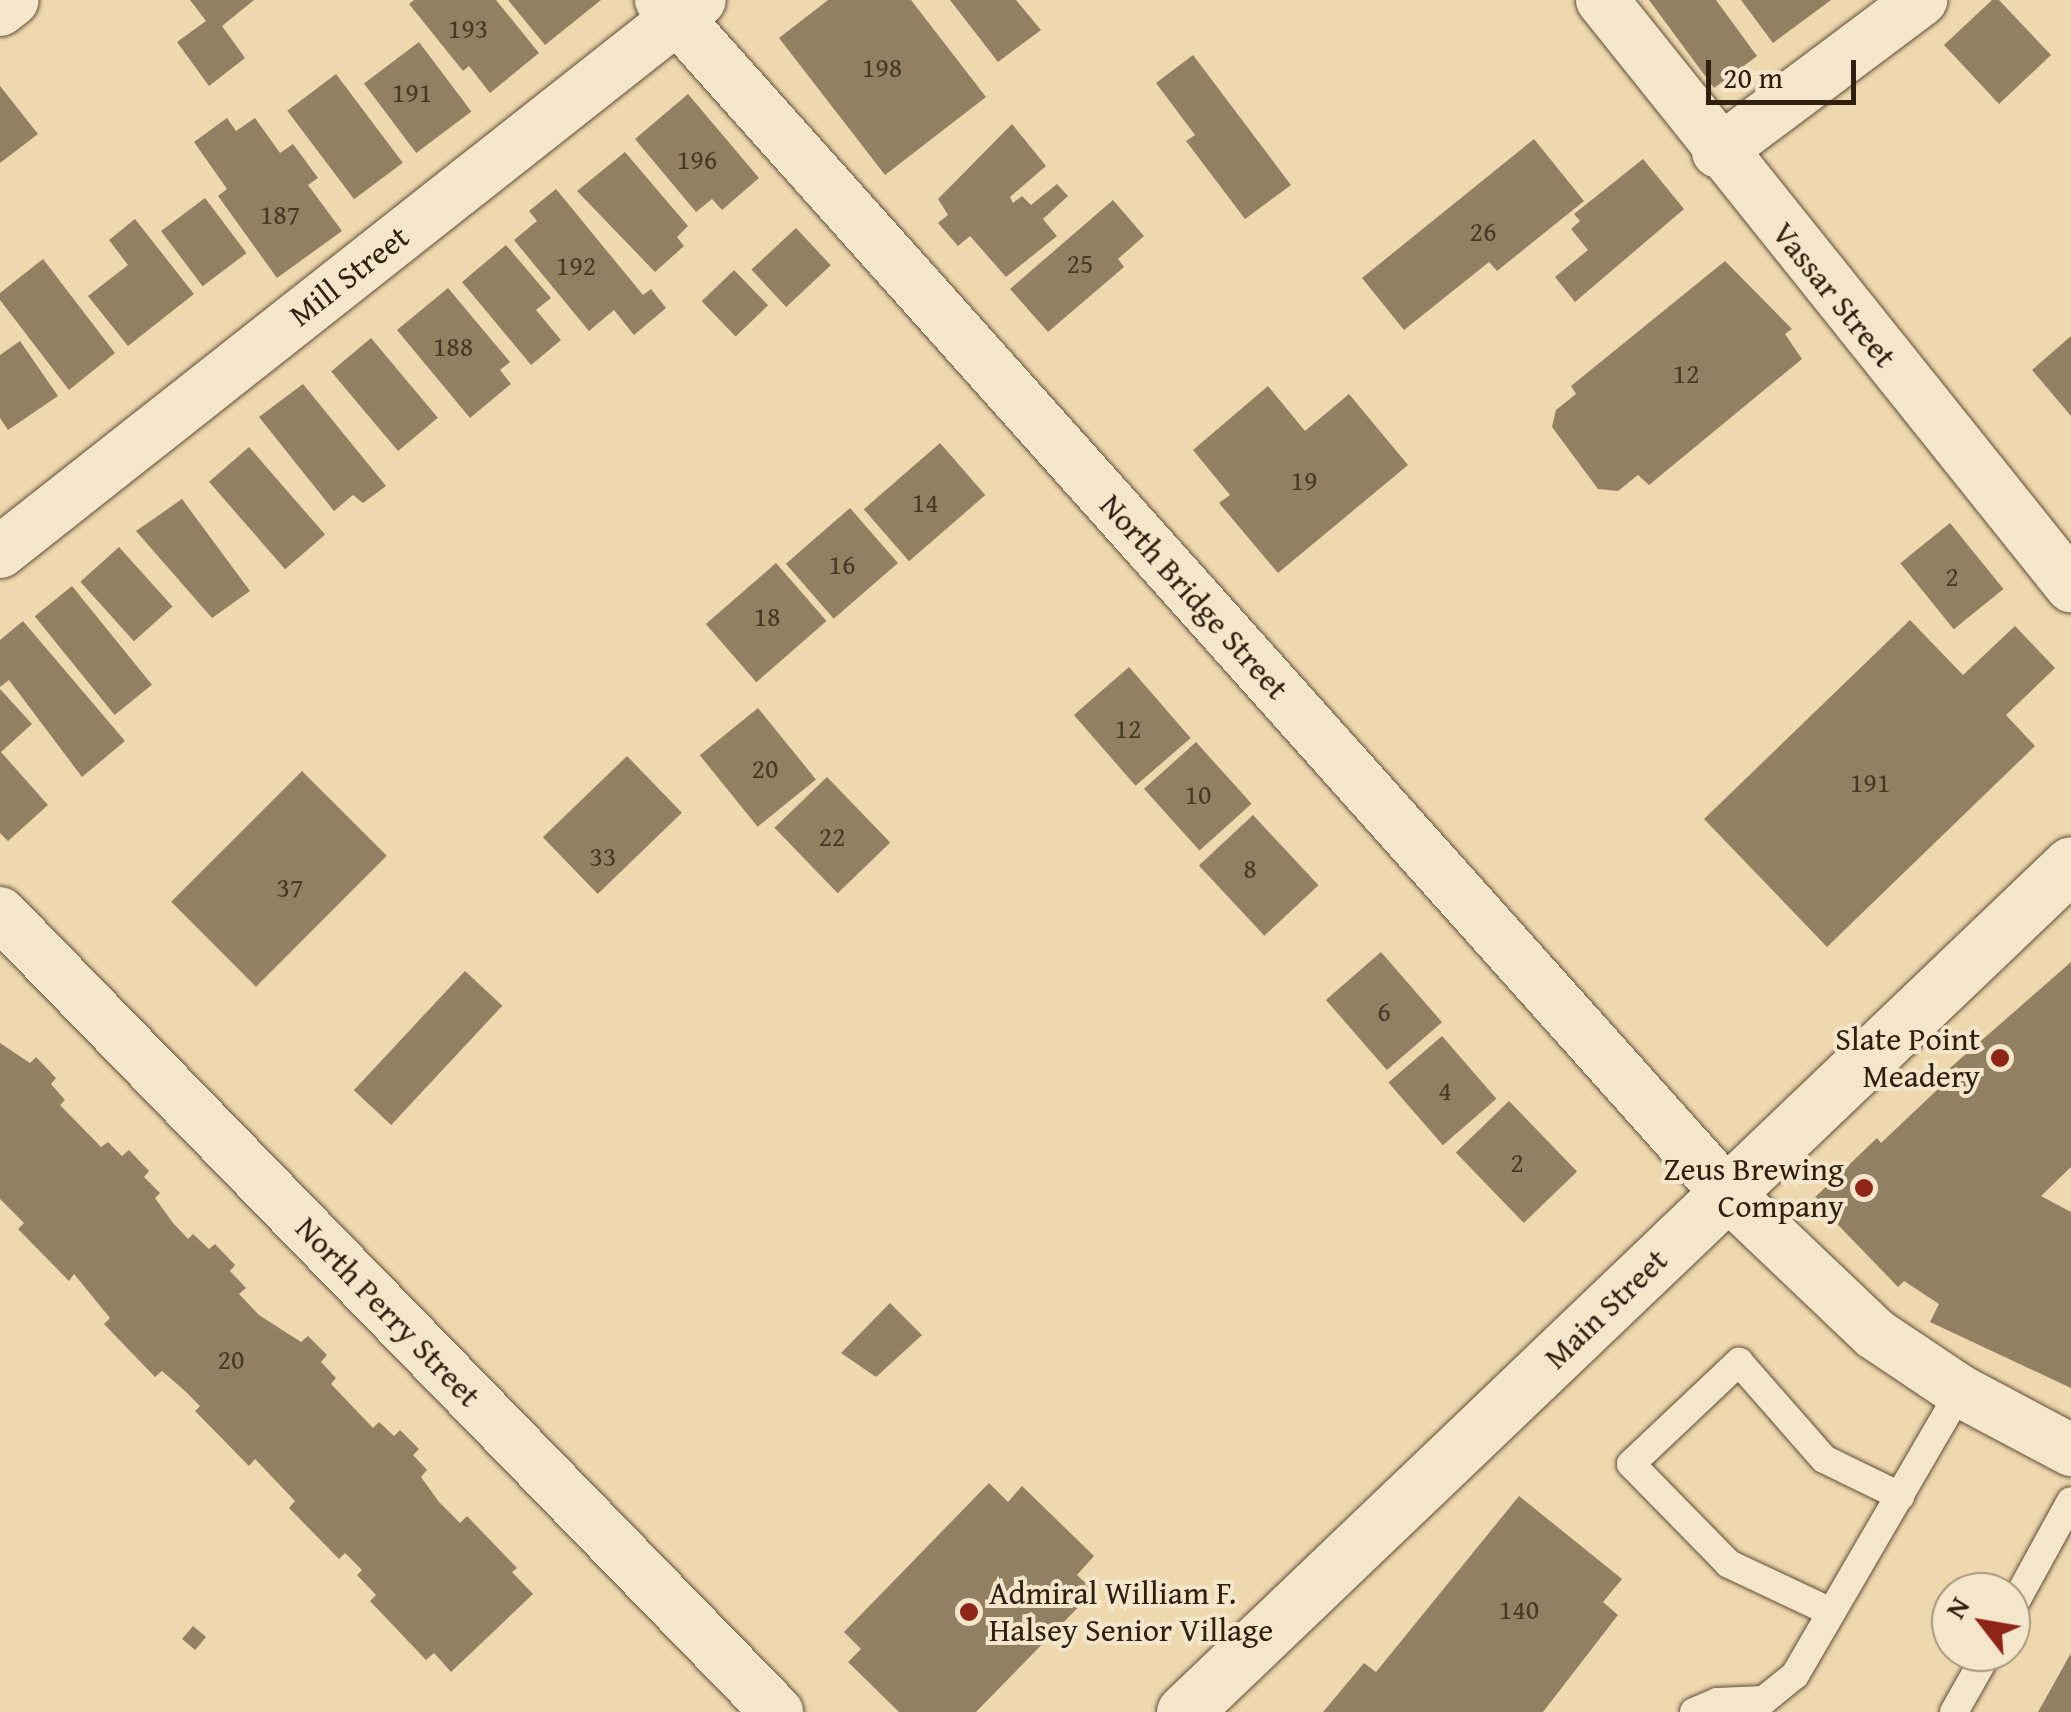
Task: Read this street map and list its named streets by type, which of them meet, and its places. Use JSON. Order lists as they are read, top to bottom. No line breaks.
{"streets":{"street":["Mill Street","Vassar Street","North Bridge Street","Main Street","North Perry Street"]},"crossings":[["Mill Street","North Bridge Street"],["North Bridge Street","Main Street"]],"places":["Slate Point Meadery","Zeus Brewing Company","Admiral William F. Halsey Senior Village"],"house_numbers":["193","198","191","196","187","26","25","192","188","12","19","14","16","2","18","12","20","191","10","22","33","8","37","6","4","2","20","140"],"scale_bar":"20 m","north":"top left"}
